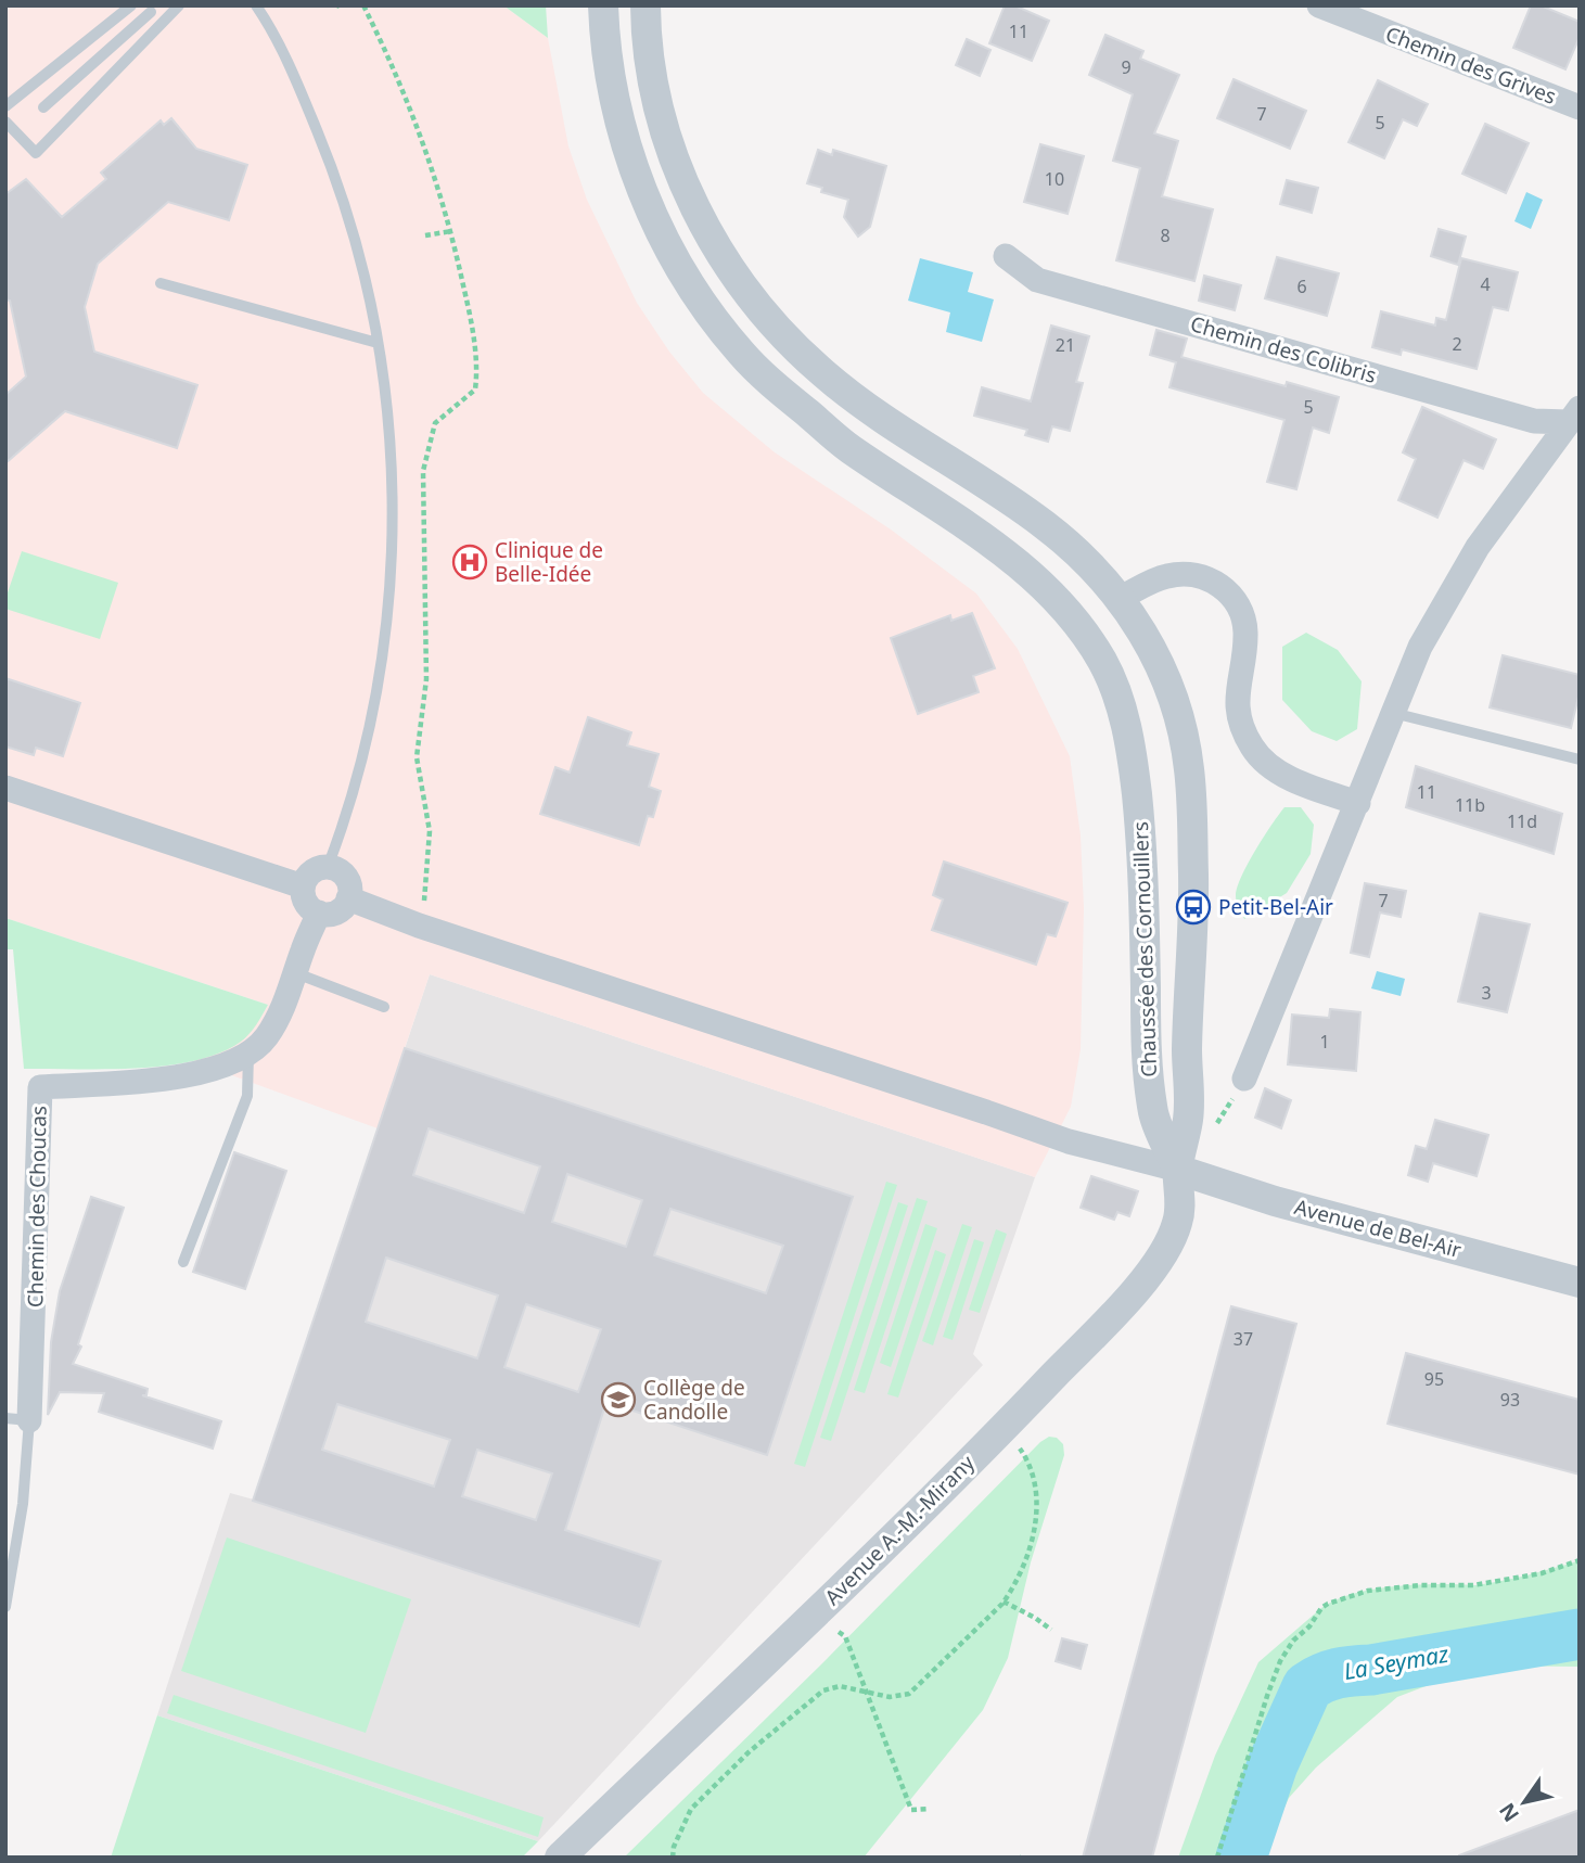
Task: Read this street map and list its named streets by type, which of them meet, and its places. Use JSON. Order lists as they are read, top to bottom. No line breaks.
{"streets":{"street":["Chemin des Grives","Chemin des Colibris","Chaussée des Cornouillers","Chemin des Choucas","Avenue de Bel-Air","Avenue A.-M.-Mirany"]},"crossings":[["Chaussée des Cornouillers","Avenue de Bel-Air"],["Chaussée des Cornouillers","Avenue A.-M.-Mirany"],["Avenue de Bel-Air","Avenue A.-M.-Mirany"]],"water":["La Seymaz"],"places":{"hospital":["Clinique de Belle-Idée"],"bus stop":["Petit-Bel-Air"],"school or university":["Collège de Candolle"]},"house_numbers":["11","9","7","5","10","8","4","6","2","21","5","11","11b","11d","7","3","1","37","95","93"],"north":"bottom left"}
